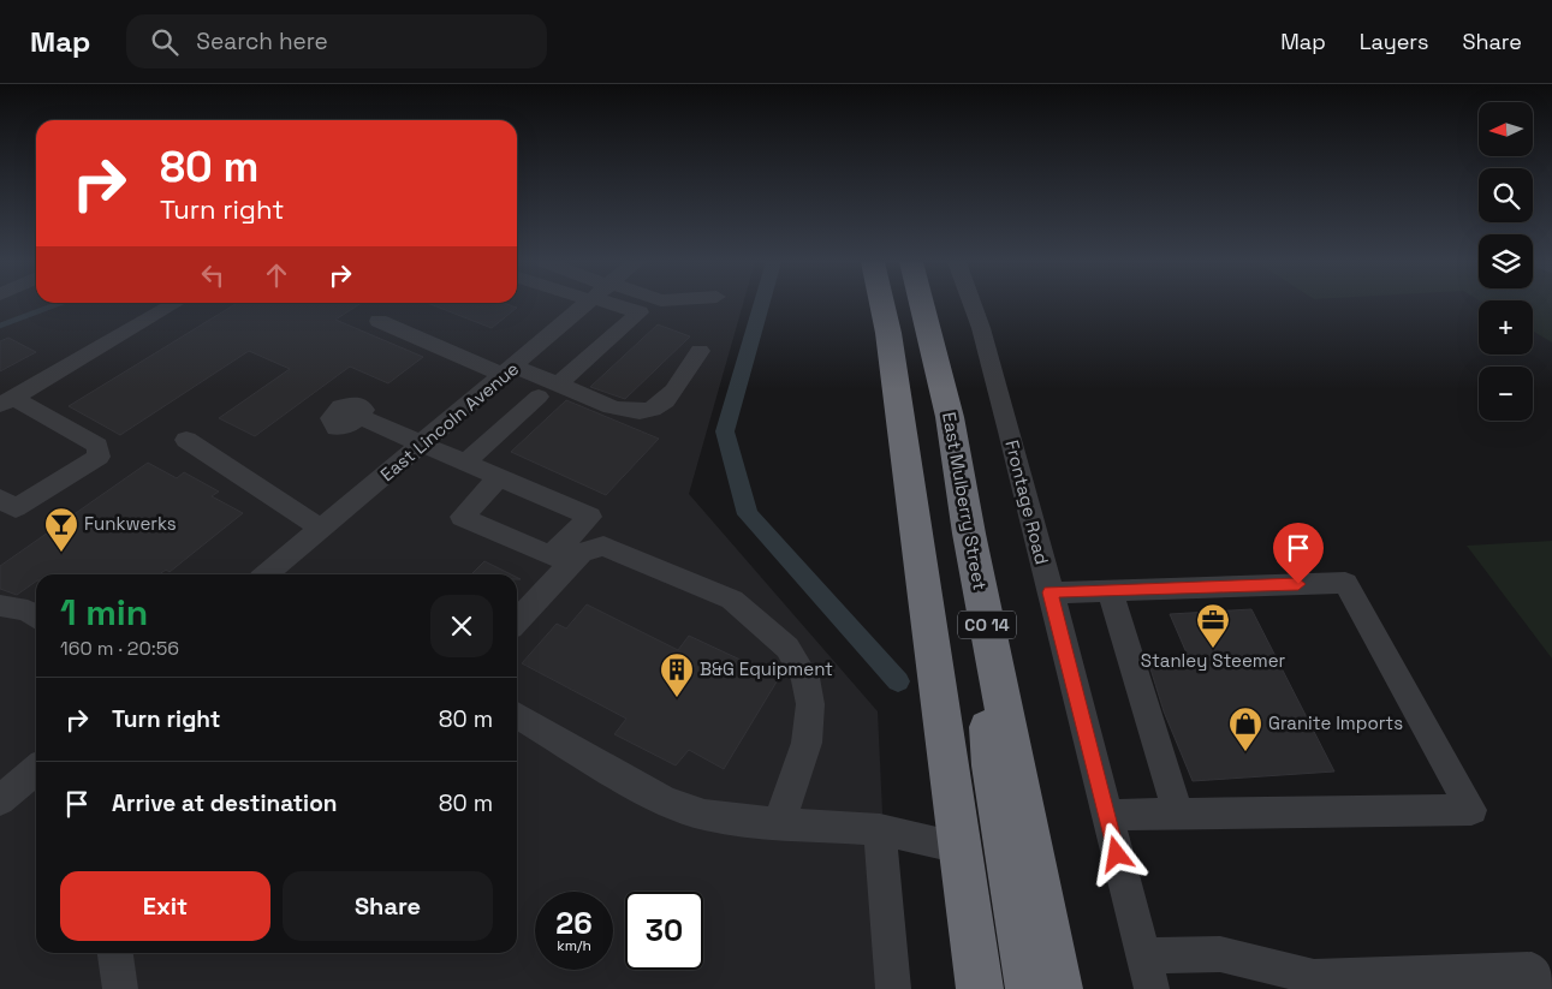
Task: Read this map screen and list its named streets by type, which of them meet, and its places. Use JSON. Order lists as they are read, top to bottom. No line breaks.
{"streets":{"highway":["East Mulberry Street","CO 14"],"street":["East Lincoln Avenue","Frontage Road"]},"places":{"bar":["Funkwerks"],"office":["Stanley Steemer"],"building":["B&G Equipment"],"shop":["Granite Imports"]},"north":"left","page":{"header":"Map","search":"Search here","nav":["Map","Layers","Share"],"map_buttons":["+","−"],"turn":["80 m","Turn right"],"heading":["1 min","160 m · 20:56"],"list":[{"name":"Turn right","value":"80 m"},{"name":"Arrive at destination","value":"80 m"}],"buttons":["Exit","Share"],"speed":"26 km/h","limit":"30"}}
